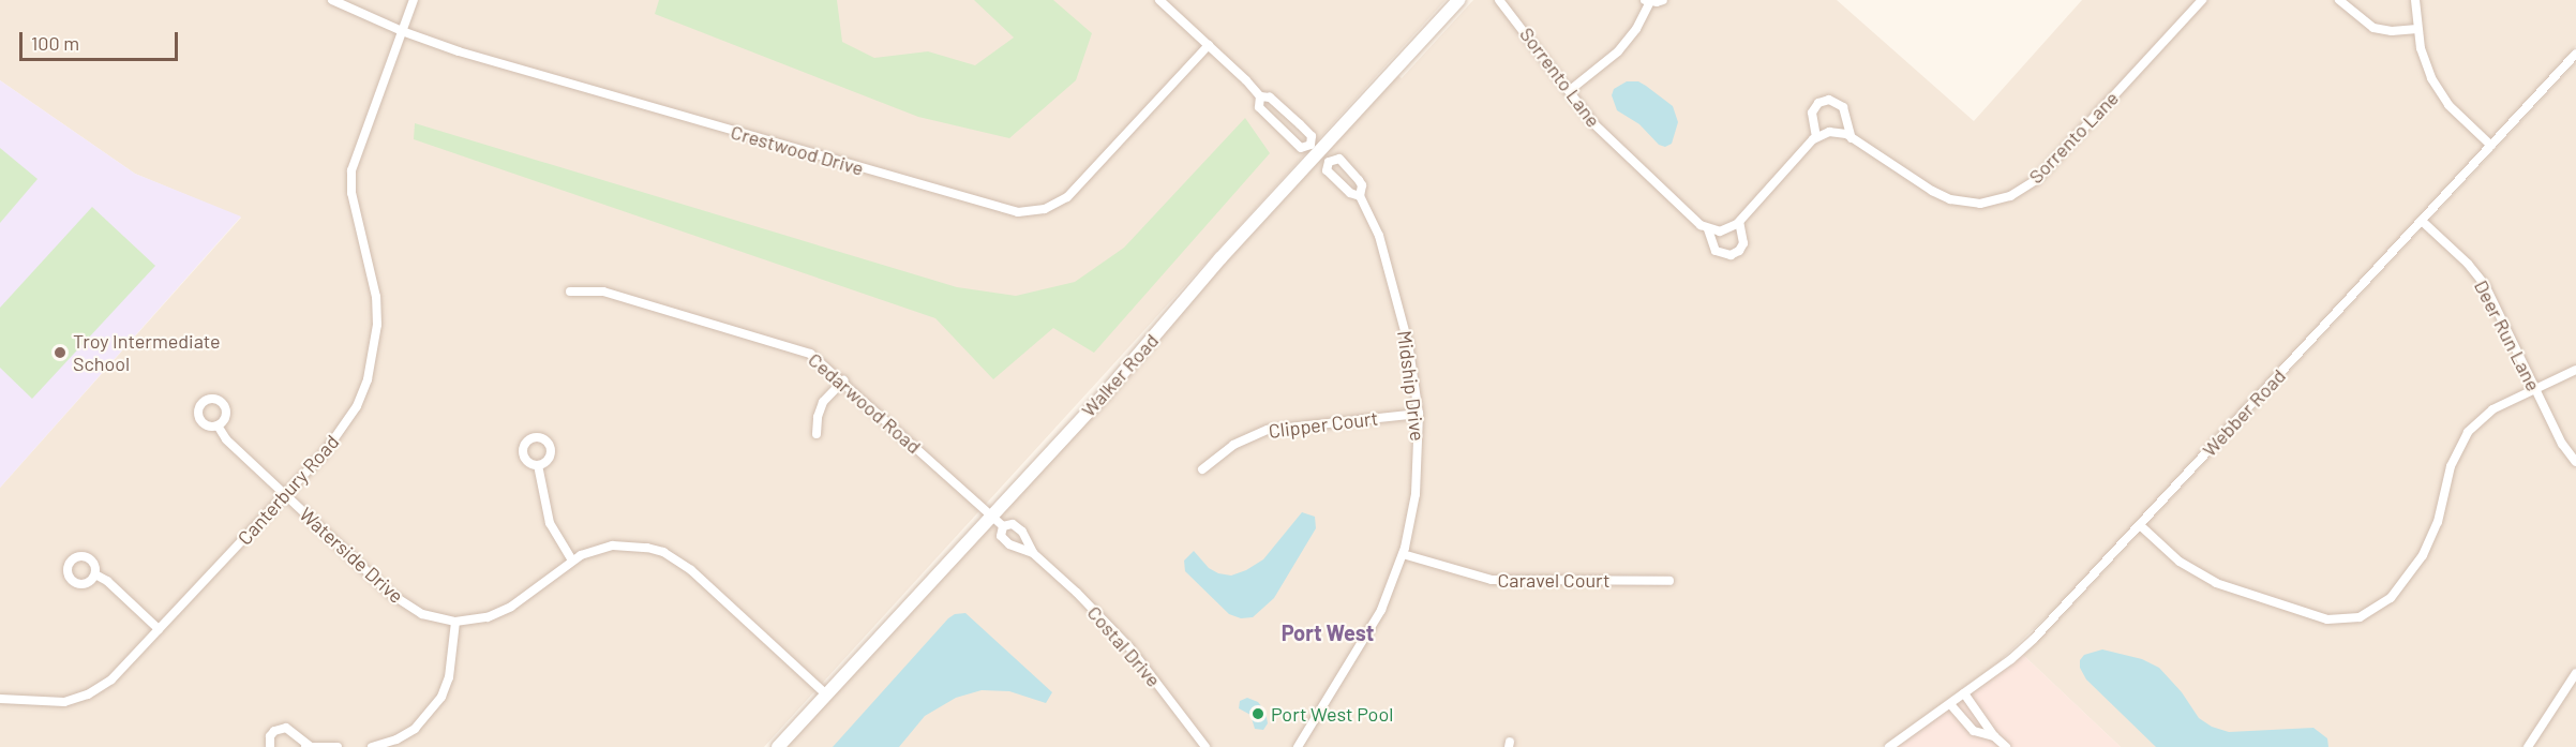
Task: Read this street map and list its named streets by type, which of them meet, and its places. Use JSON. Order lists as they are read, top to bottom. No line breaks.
{"streets":{"street":["Sorrento Lane","Crestwood Drive","Deer Run Lane","Walker Road","Midship Drive","Cedarwood Road","Webber Road","Clipper Court","Canterbury Road","Waterside Drive","Caravel Court","Costal Drive"]},"crossings":[["Crestwood Drive","Canterbury Road"],["Deer Run Lane","Webber Road"],["Walker Road","Midship Drive"],["Walker Road","Cedarwood Road"],["Walker Road","Waterside Drive"],["Walker Road","Costal Drive"],["Midship Drive","Clipper Court"],["Midship Drive","Caravel Court"],["Cedarwood Road","Costal Drive"],["Canterbury Road","Waterside Drive"]],"districts":["Port West"],"places":["Troy Intermediate School","Port West Pool"],"scale_bar":"100 m"}
